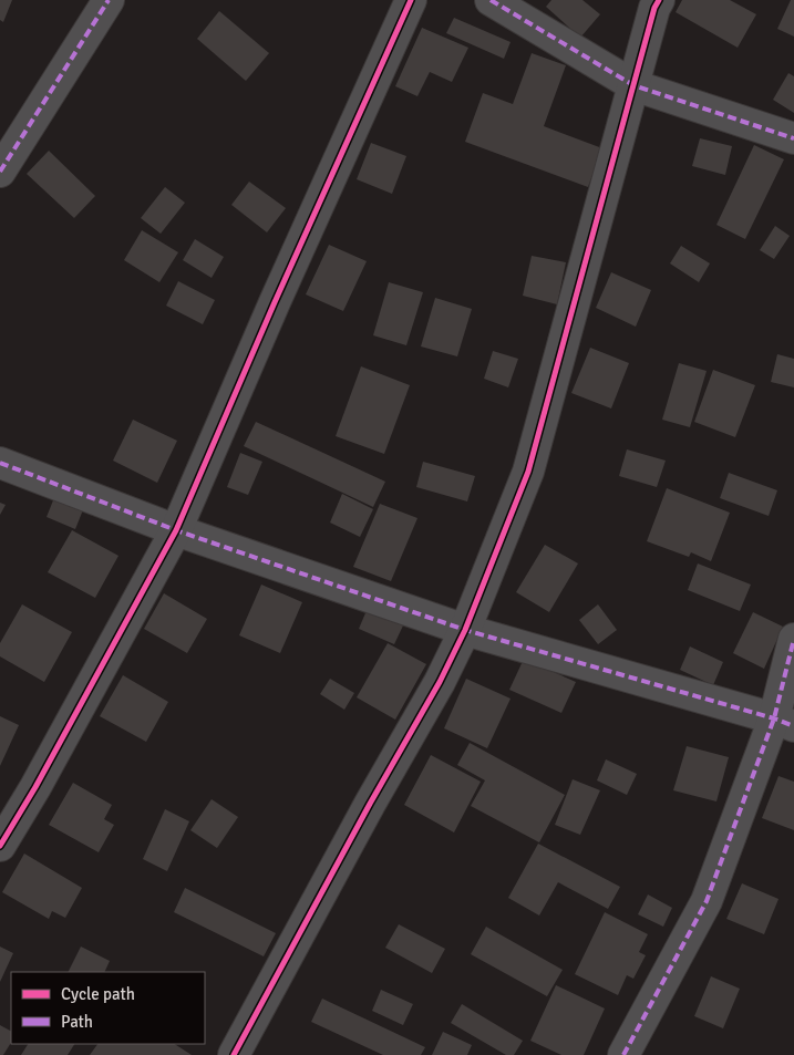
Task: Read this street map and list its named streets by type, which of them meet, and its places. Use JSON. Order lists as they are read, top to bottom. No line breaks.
{"legend":["Cycle path","Path"]}
